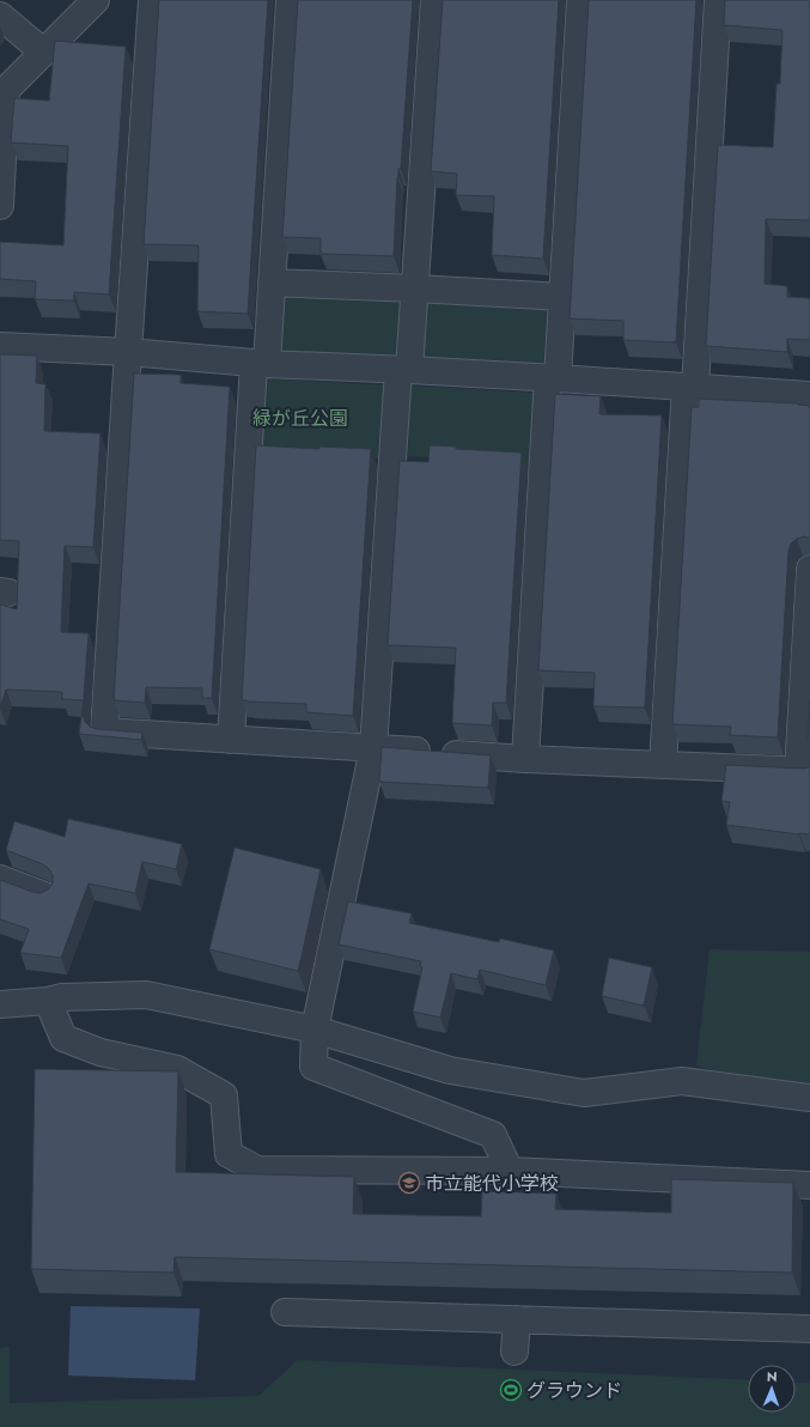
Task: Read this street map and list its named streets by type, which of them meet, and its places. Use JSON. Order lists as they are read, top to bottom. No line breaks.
{"parks":["緑が丘公園"],"places":{"school or university":["市立能代小学校"],"sports":["グラウンド"]},"north":"top"}
